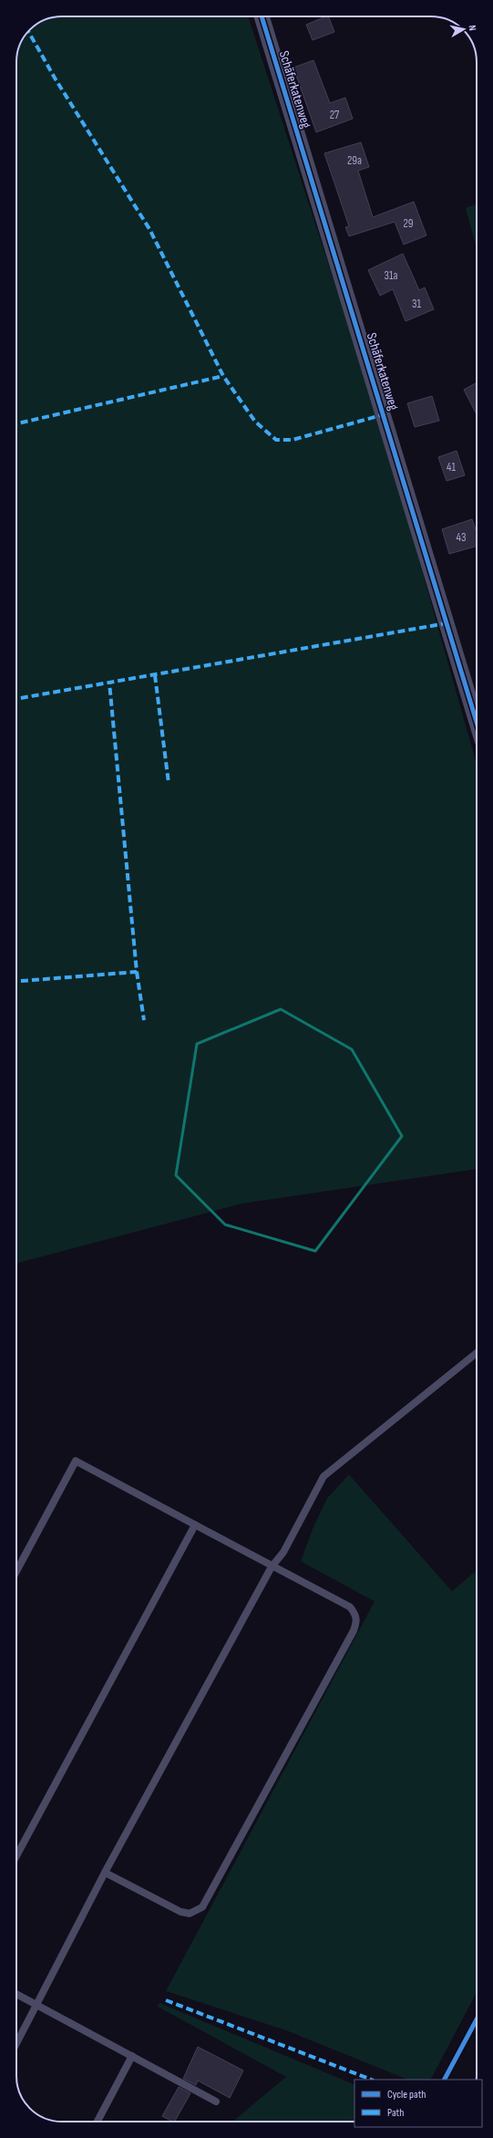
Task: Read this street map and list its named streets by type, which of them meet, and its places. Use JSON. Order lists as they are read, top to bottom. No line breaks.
{"streets":{"street":["Schäferkatenweg"]},"house_numbers":["27","29a","29","31a","31","41","43"],"legend":["Cycle path","Path"],"north":"right"}
